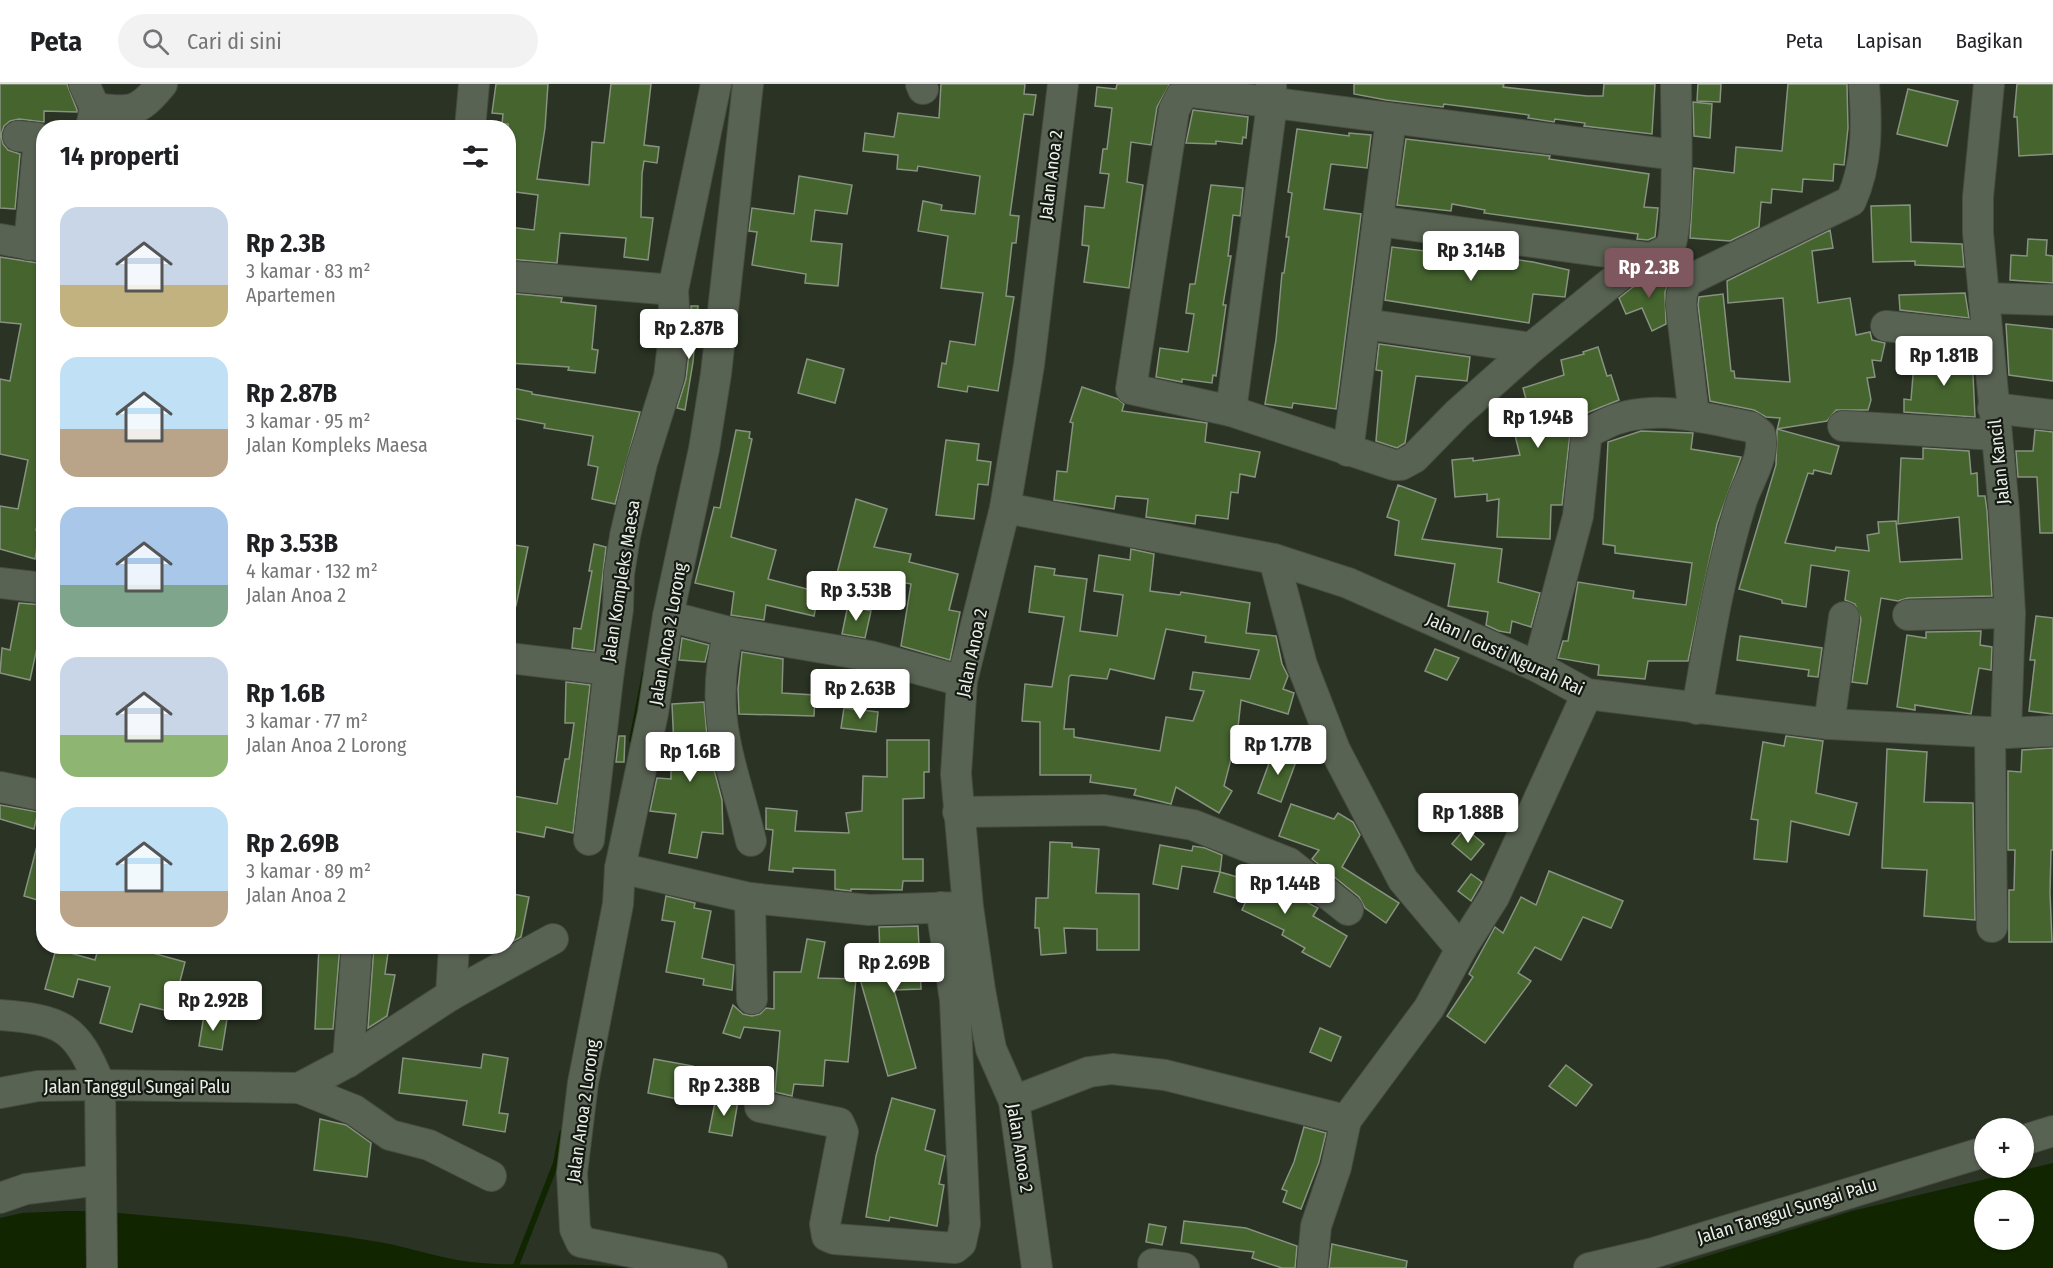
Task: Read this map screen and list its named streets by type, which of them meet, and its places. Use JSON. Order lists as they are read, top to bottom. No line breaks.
{"streets":{"street":["Jalan Anoa 2","Jalan Kancil","Jalan Kompleks Maesa","Jalan Anoa 2 Lorong","Jalan I Gusti Ngurah Rai","Jalan Tanggul Sungai Palu"]},"crossings":[["Jalan Anoa 2","Jalan I Gusti Ngurah Rai"],["Jalan Kancil","Jalan I Gusti Ngurah Rai"]],"page":{"header":"Peta","search":"Cari di sini","nav":["Peta","Lapisan","Bagikan"],"heading":"14 properti","list":[{"name":"Rp 2.3B","note":"3 kamar · 83 m² · Apartemen"},{"name":"Rp 2.87B","note":"3 kamar · 95 m² · Jalan Kompleks Maesa"},{"name":"Rp 3.53B","note":"4 kamar · 132 m² · Jalan Anoa 2"},{"name":"Rp 1.6B","note":"3 kamar · 77 m² · Jalan Anoa 2 Lorong"},{"name":"Rp 2.69B","note":"3 kamar · 89 m² · Jalan Anoa 2"}],"price":["Rp 3.14B","Rp 2.3B","Rp 2.87B","Rp 1.81B","Rp 1.94B","Rp 3.53B","Rp 2.63B","Rp 1.77B","Rp 1.6B","Rp 1.88B","Rp 1.44B","Rp 2.69B","Rp 2.92B","Rp 2.38B"],"map_buttons":["+","−"]}}
